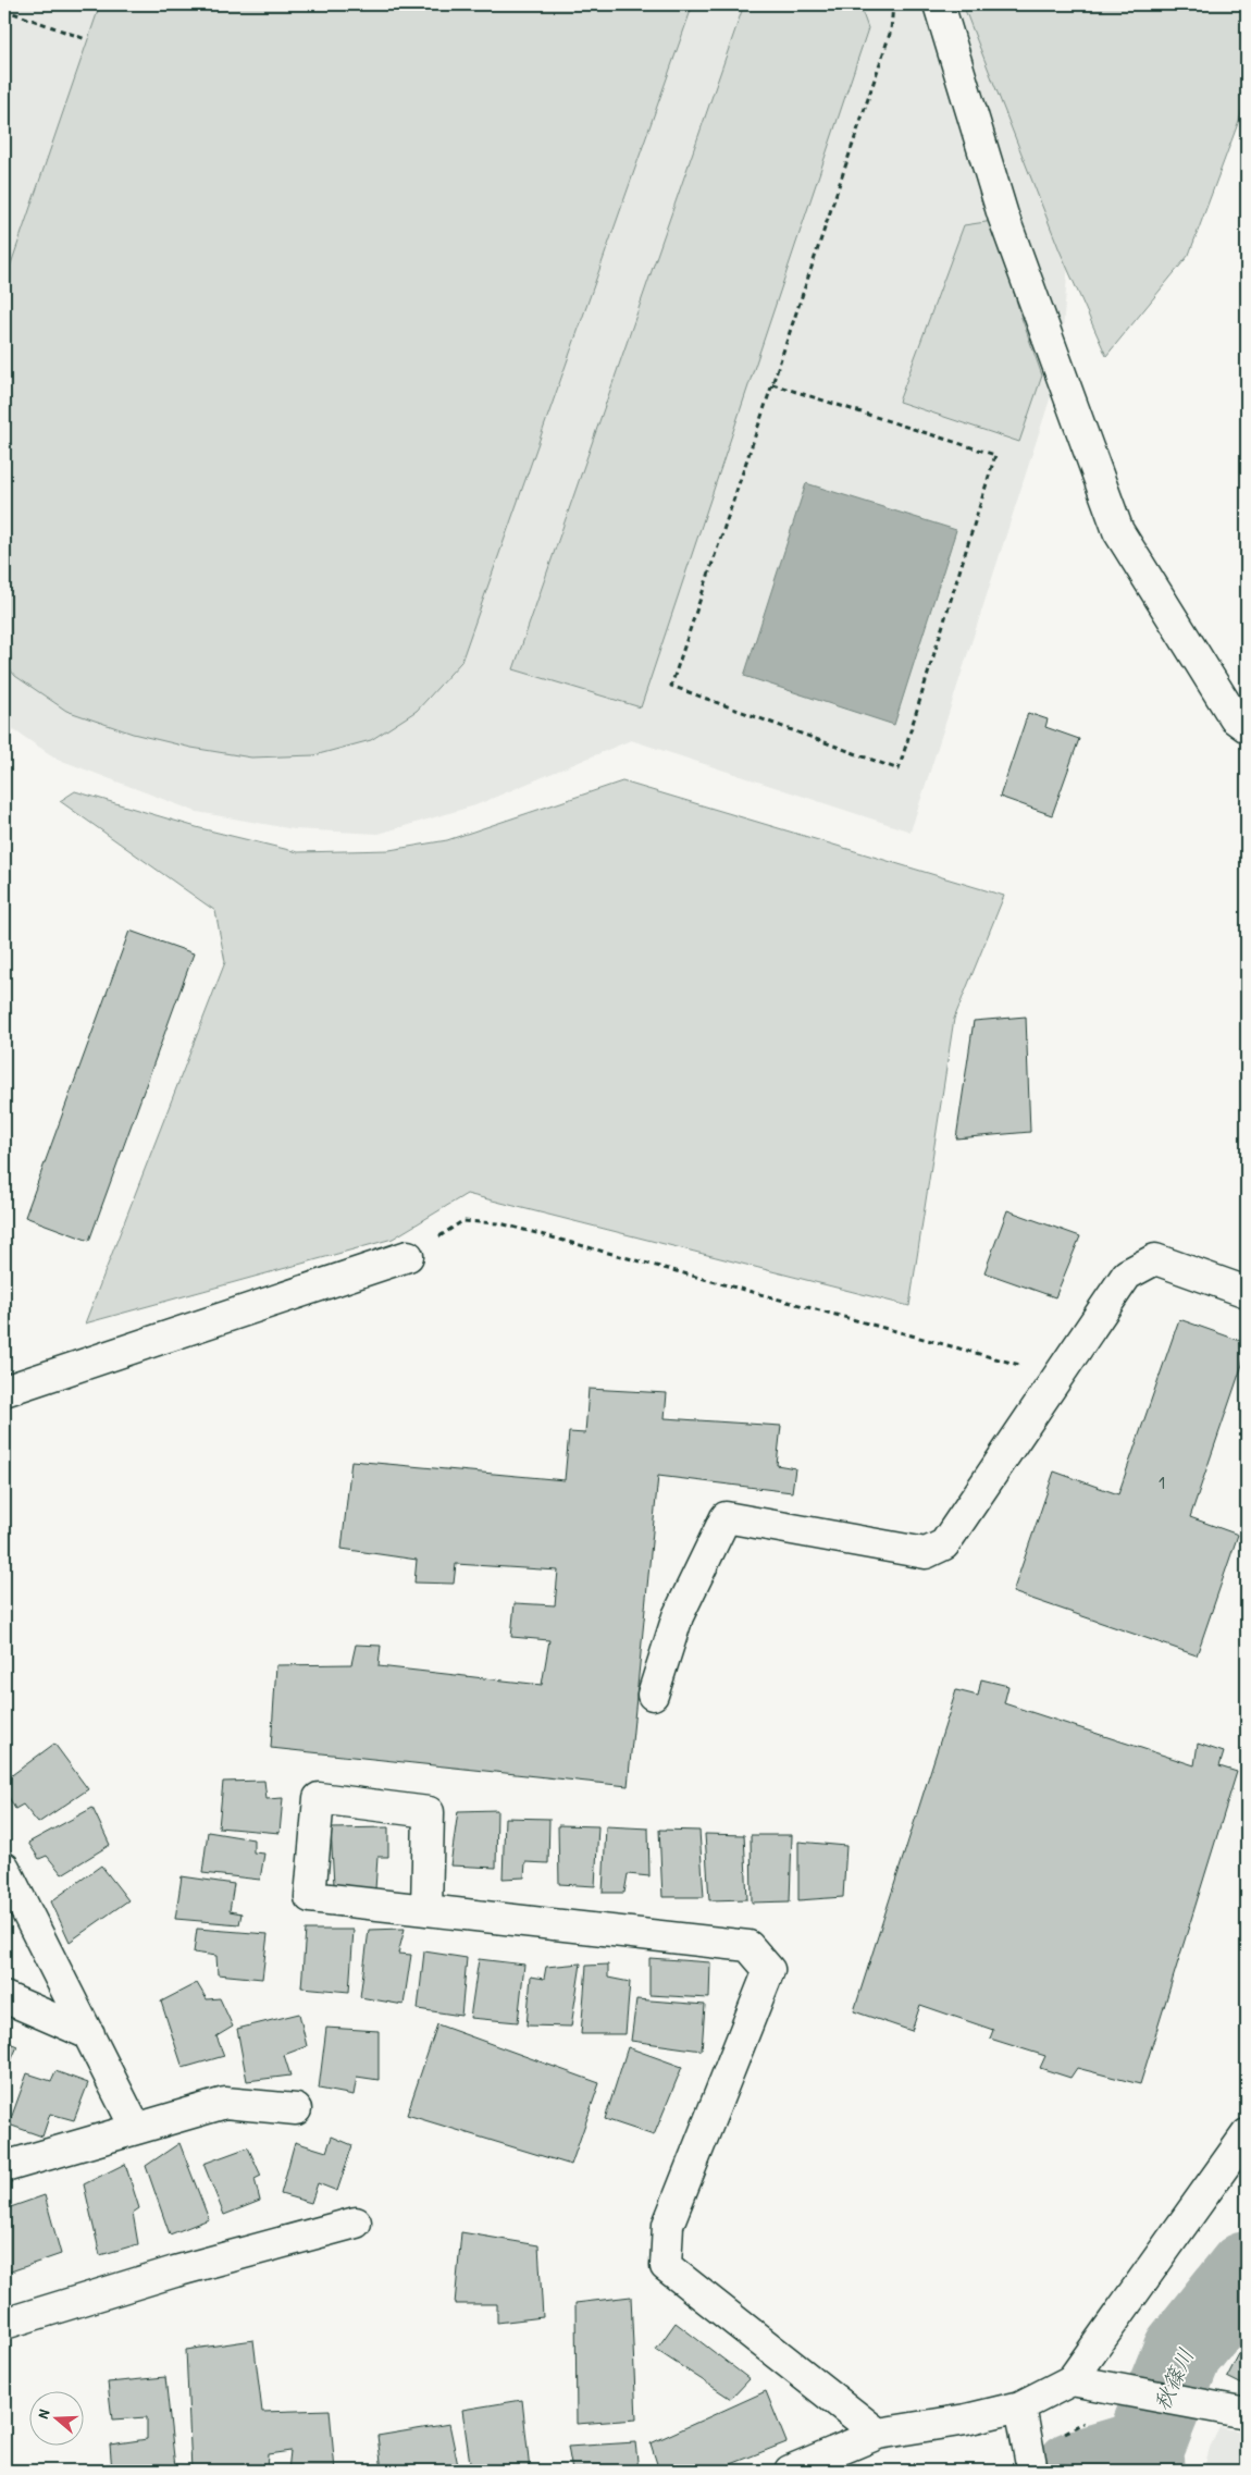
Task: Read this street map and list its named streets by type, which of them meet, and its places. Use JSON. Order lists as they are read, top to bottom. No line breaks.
{"water":["秋篠川"],"house_numbers":["1"],"north":"left"}
